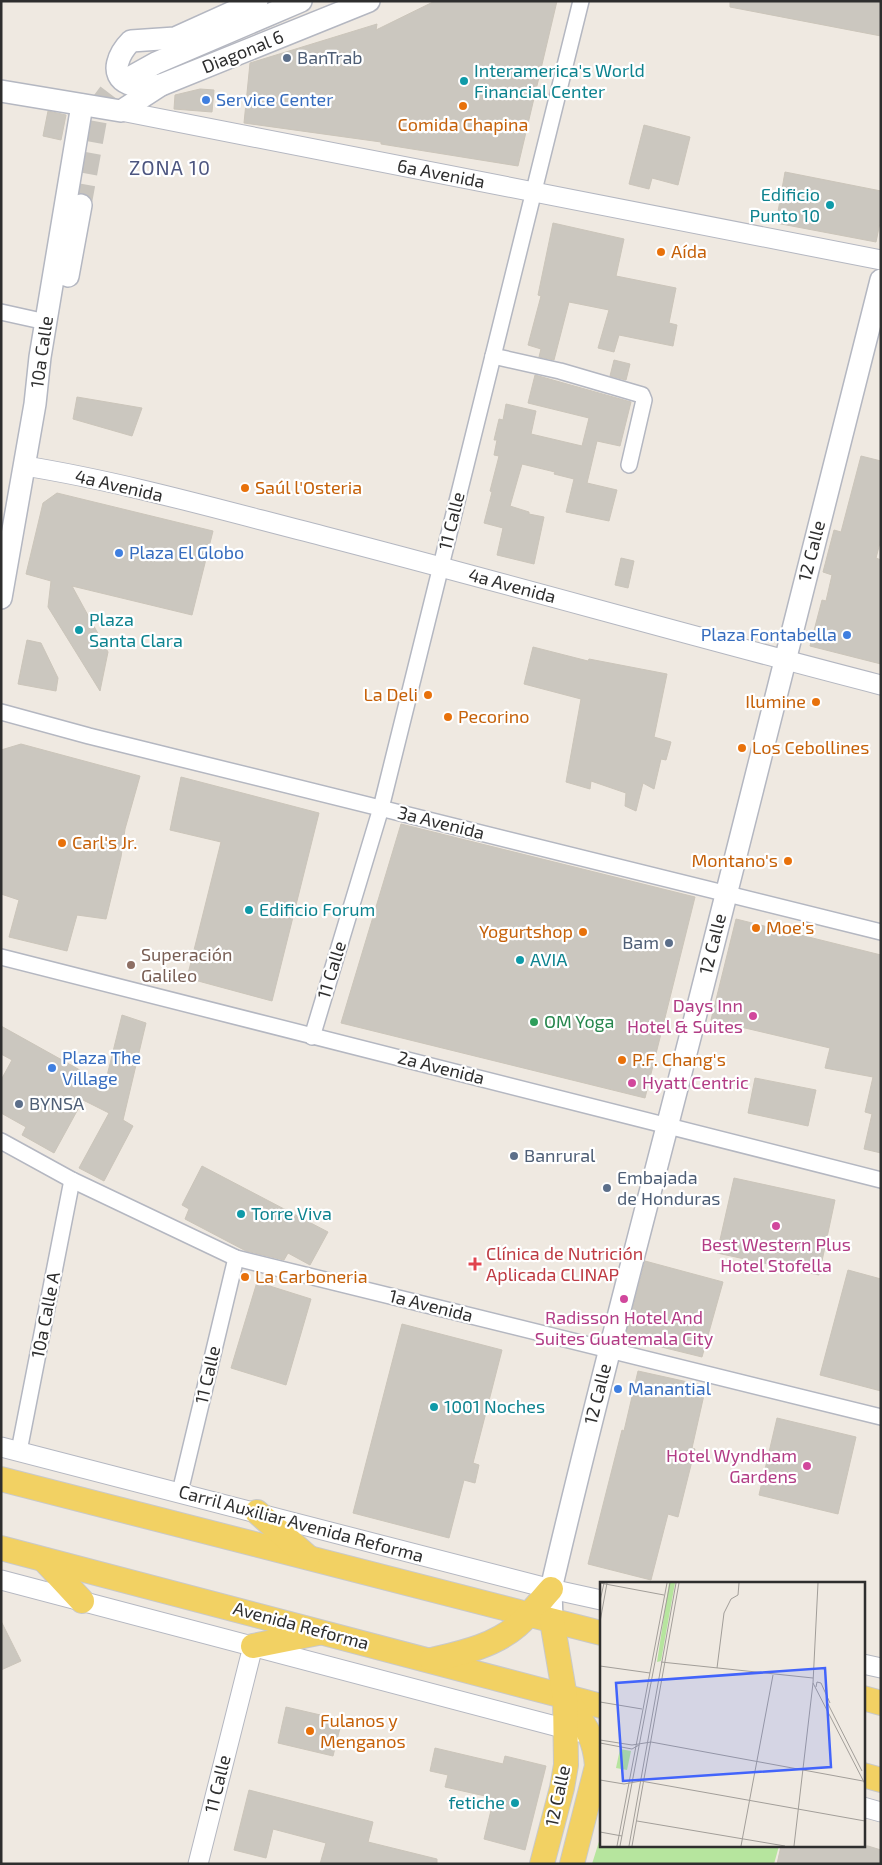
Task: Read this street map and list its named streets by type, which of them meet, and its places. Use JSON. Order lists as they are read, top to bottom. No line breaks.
{"streets":{"main road":["Diagonal 6","6a Avenida","10a Calle","12 Calle","Avenida Reforma"],"street":["4a Avenida","11 Calle","3a Avenida","2a Avenida","1a Avenida","10a Calle A","Carril Auxiliar Avenida Reforma"]},"crossings":[["Diagonal 6","6a Avenida"],["6a Avenida","10a Calle"],["6a Avenida","11 Calle"],["10a Calle","4a Avenida"],["4a Avenida","11 Calle"],["4a Avenida","12 Calle"],["11 Calle","3a Avenida"],["11 Calle","2a Avenida"],["11 Calle","1a Avenida"],["11 Calle","Carril Auxiliar Avenida Reforma"],["12 Calle","3a Avenida"],["12 Calle","2a Avenida"],["12 Calle","1a Avenida"],["12 Calle","Carril Auxiliar Avenida Reforma"],["12 Calle","Avenida Reforma"],["1a Avenida","10a Calle A"],["10a Calle A","Carril Auxiliar Avenida Reforma"]],"districts":["ZONA 10"],"places":{"other":["BanTrab","Interamerica's World Financial Center","Service Center","Comida Chapina","Edificio Punto 10","Aída","Saúl l'Osteria","Plaza El Globo","Plaza Santa Clara","Plaza Fontabella","La Deli","Ilumine","Pecorino","Los Cebollines","Carl's Jr.","Montano's","Edificio Forum","Moe's","Yogurtshop","Bam","AVIA","Superación Galileo","Days Inn Hotel & Suites","OM Yoga","P.F. Chang's","Plaza The Village","Hyatt Centric","BYNSA","Banrural","Embajada de Honduras","Torre Viva","Best Western Plus Hotel Stofella","La Carboneria","Radisson Hotel And Suites Guatemala City","Manantial","1001 Noches","Hotel Wyndham Gardens","Fulanos y Menganos","fetiche"],"health":["Clínica de Nutrición Aplicada CLINAP"]}}
